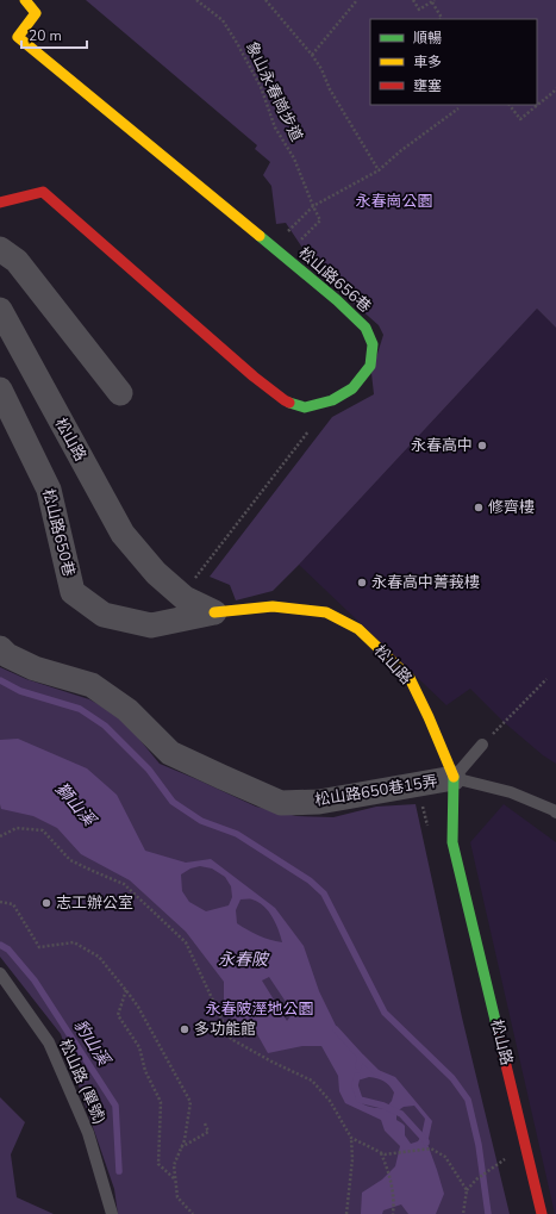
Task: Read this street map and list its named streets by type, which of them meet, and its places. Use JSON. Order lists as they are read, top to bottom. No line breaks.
{"streets":{"street":["松山路656巷","松山路","松山路650巷","松山路650巷15弄"],"lane":["松山路 (單號)"],"path":["象山永春崗步道"]},"crossings":[["松山路","松山路650巷"],["松山路","松山路650巷15弄"]],"water":["獅山溪","永春陂","豹山溪"],"parks":["永春崗公園","永春陂溼地公園"],"places":["永春高中","修齊樓","永春高中菁莪樓","志工辦公室","多功能館"],"legend":["順暢","車多","壅塞"],"scale_bar":"20 m"}
